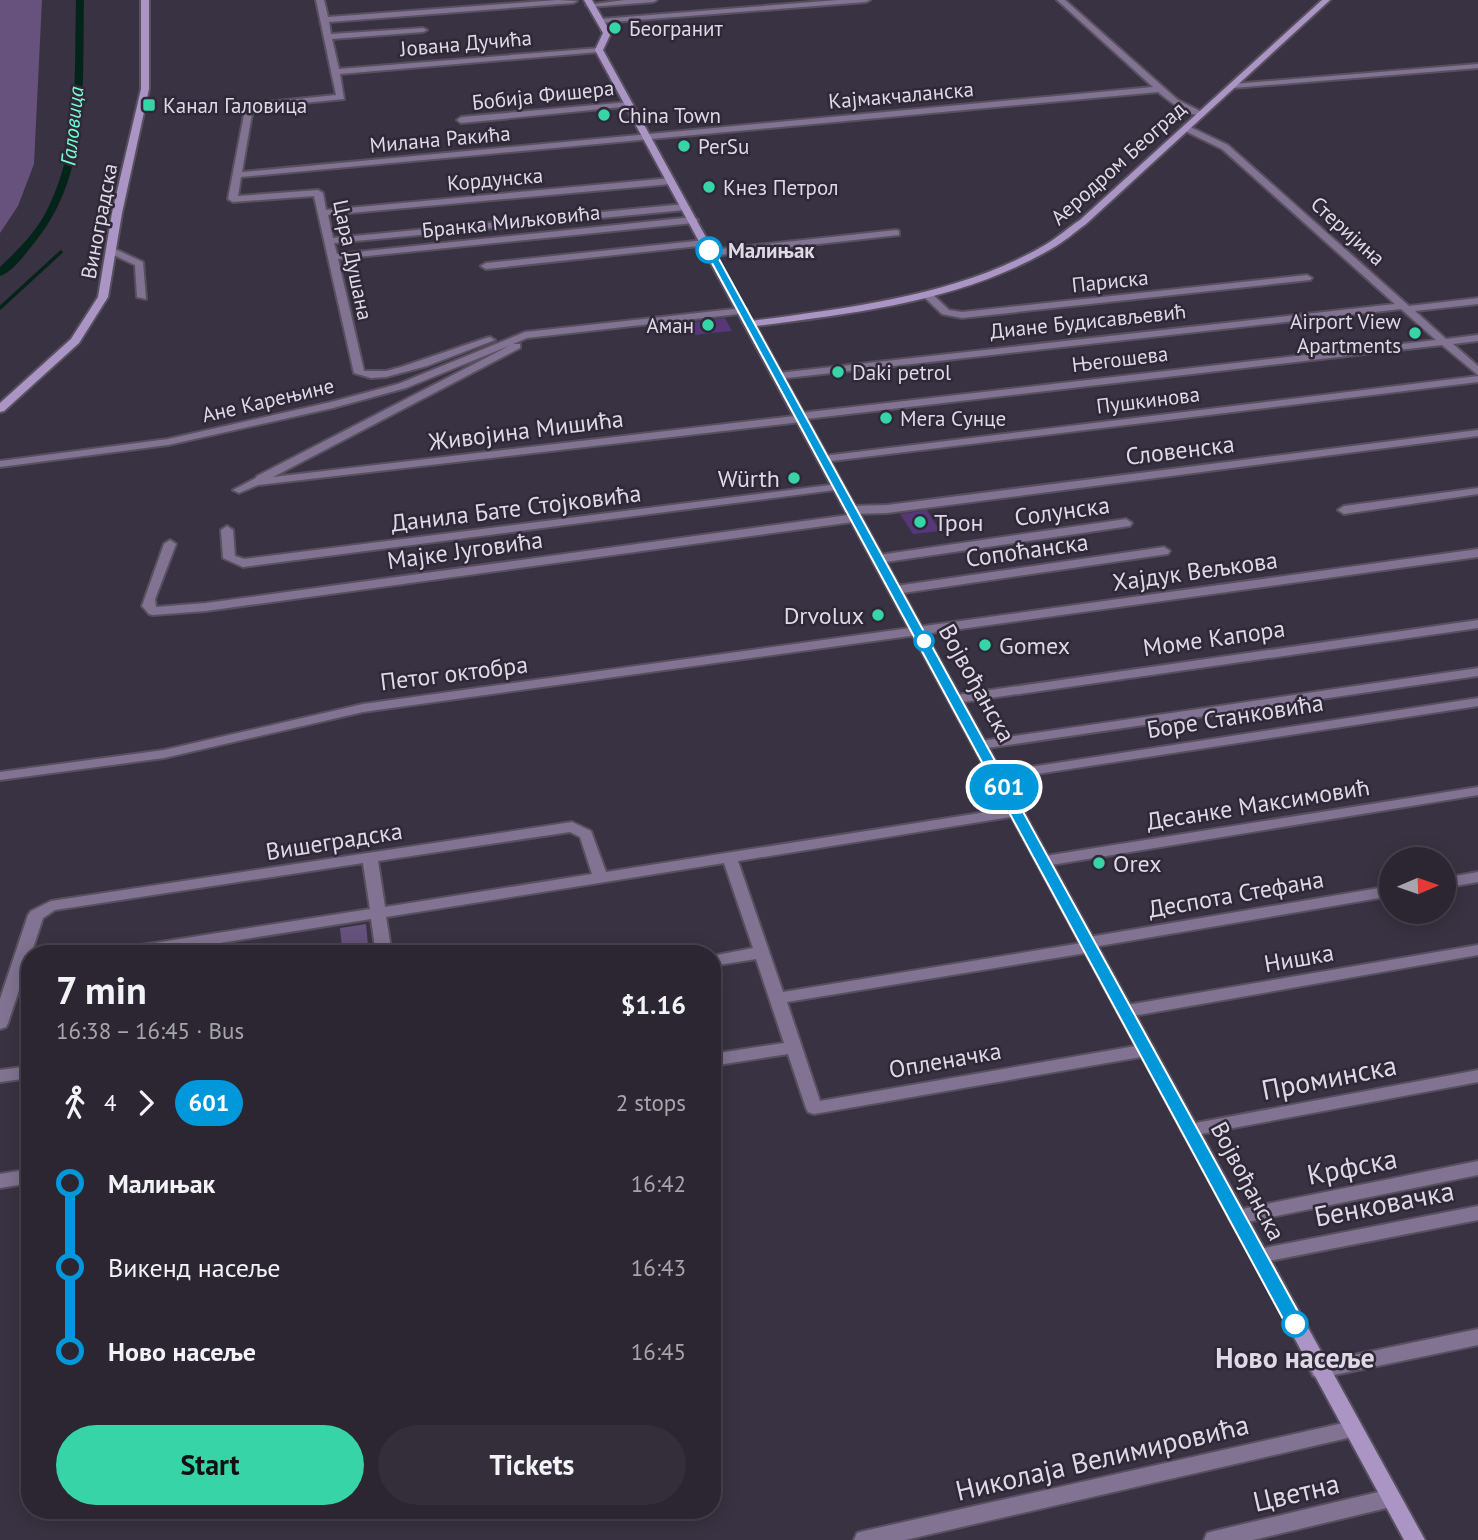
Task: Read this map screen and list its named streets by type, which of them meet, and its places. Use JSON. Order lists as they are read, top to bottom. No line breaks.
{"streets":{"street":["Јована Дучића","Бобија Фишера","Кајмакчаланска","Милана Ракића","Аеродром Београд","Кордунска","Виноградска","Бранка Миљковића","Стеријина","Цара Душана","Париска","Диане Будисављевић","Његошева","Ане Карењине","Пушкинова","Живојина Мишића","Словенска","Данила Бате Стојковића","Солунска","Мајке Југовића","Сопоћанска","Хајдук Вељкова","Моме Капора","Петог октобра","Војвођанска","Боре Станковића","Десанке Максимовић","Вишеградска","Деспота Стефана","Нишка","Опленачка","Проминска","Крфска","Бенковачка","Николаја Велимировића","Цветна"]},"crossings":[["Јована Дучића","Цара Душана"],["Јована Дучића","Војвођанска"],["Бобија Фишера","Војвођанска"],["Кајмакчаланска","Милана Ракића"],["Кајмакчаланска","Војвођанска"],["Милана Ракића","Цара Душана"],["Милана Ракића","Војвођанска"],["Аеродром Београд","Стеријина"],["Аеродром Београд","Париска"],["Аеродром Београд","Ане Карењине"],["Аеродром Београд","Војвођанска"],["Кордунска","Цара Душана"],["Кордунска","Војвођанска"],["Бранка Миљковића","Цара Душана"],["Бранка Миљковића","Војвођанска"],["Стеријина","Диане Будисављевић"],["Стеријина","Његошева"],["Цара Душана","Ане Карењине"],["Диане Будисављевић","Војвођанска"],["Његошева","Живојина Мишића"],["Његошева","Војвођанска"],["Ане Карењине","Живојина Мишића"],["Ане Карењине","Војвођанска"],["Пушкинова","Војвођанска"],["Живојина Мишића","Војвођанска"],["Словенска","Мајке Југовића"],["Словенска","Војвођанска"],["Данила Бате Стојковића","Војвођанска"],["Солунска","Војвођанска"],["Мајке Југовића","Војвођанска"],["Сопоћанска","Војвођанска"],["Хајдук Вељкова","Петог октобра"],["Хајдук Вељкова","Војвођанска"],["Моме Капора","Војвођанска"],["Петог октобра","Војвођанска"],["Војвођанска","Боре Станковића"],["Војвођанска","Десанке Максимовић"],["Војвођанска","Деспота Стефана"],["Војвођанска","Нишка"],["Војвођанска","Опленачка"],["Војвођанска","Проминска"],["Војвођанска","Крфска"],["Војвођанска","Бенковачка"],["Војвођанска","Николаја Велимировића"],["Војвођанска","Цветна"],["Деспота Стефана","Опленачка"]],"water":["Галовица"],"places":{"other":["Београнит","China Town","PerSu","Кнез Петрол","Малињак","Аман","Airport View Apartments","Daki petrol","Мега Сунце","Würth","Трон","Drvolux","Gomex","Orex","Ново насеље"],"transit":["Канал Галовица"]},"lines":["bus line 601"],"north":"right","page":{"on_map":"601","heading":["7 min","16:38 – 16:45 · Bus","$1.16"],"legs":["4","601","2 stops"],"list":[{"name":"Малињак","value":"16:42"},{"name":"Викенд насеље","value":"16:43"},{"name":"Ново насеље","value":"16:45"}],"buttons":["Start","Tickets"]}}
